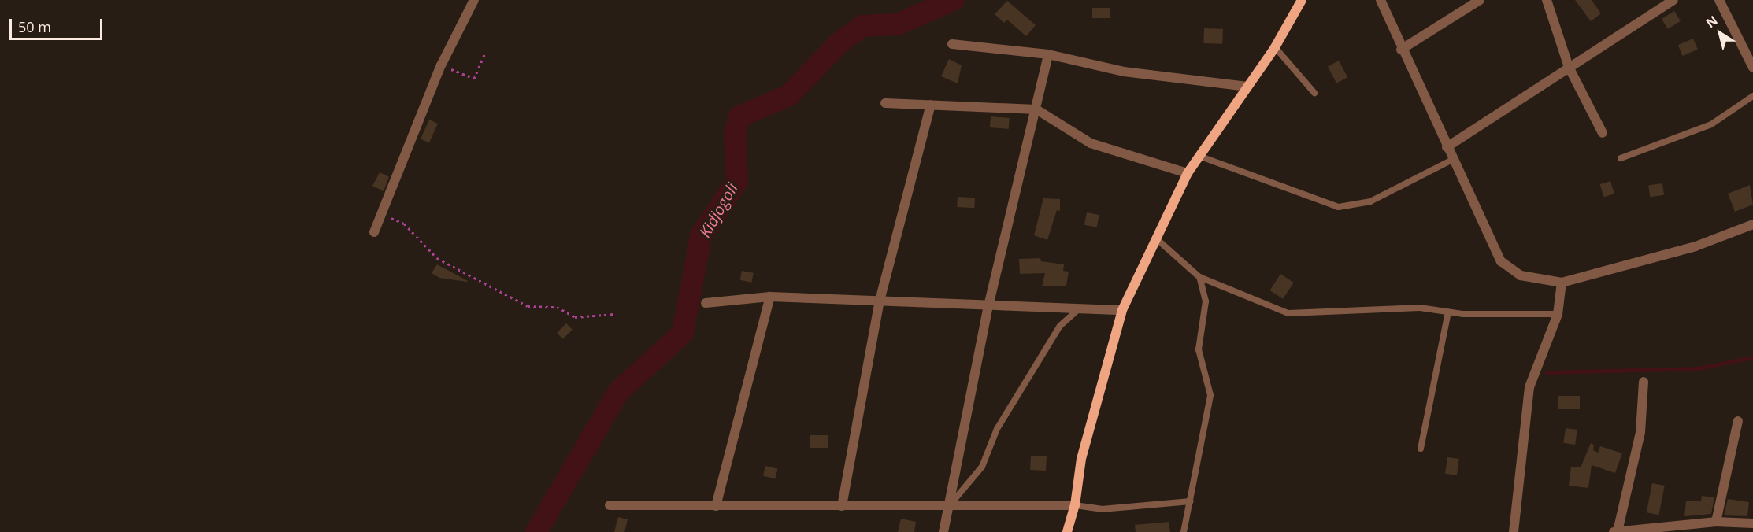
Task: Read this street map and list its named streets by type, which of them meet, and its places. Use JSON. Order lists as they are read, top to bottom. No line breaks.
{"water":["Kidjogoli"],"scale_bar":"50 m","north":"top left"}
